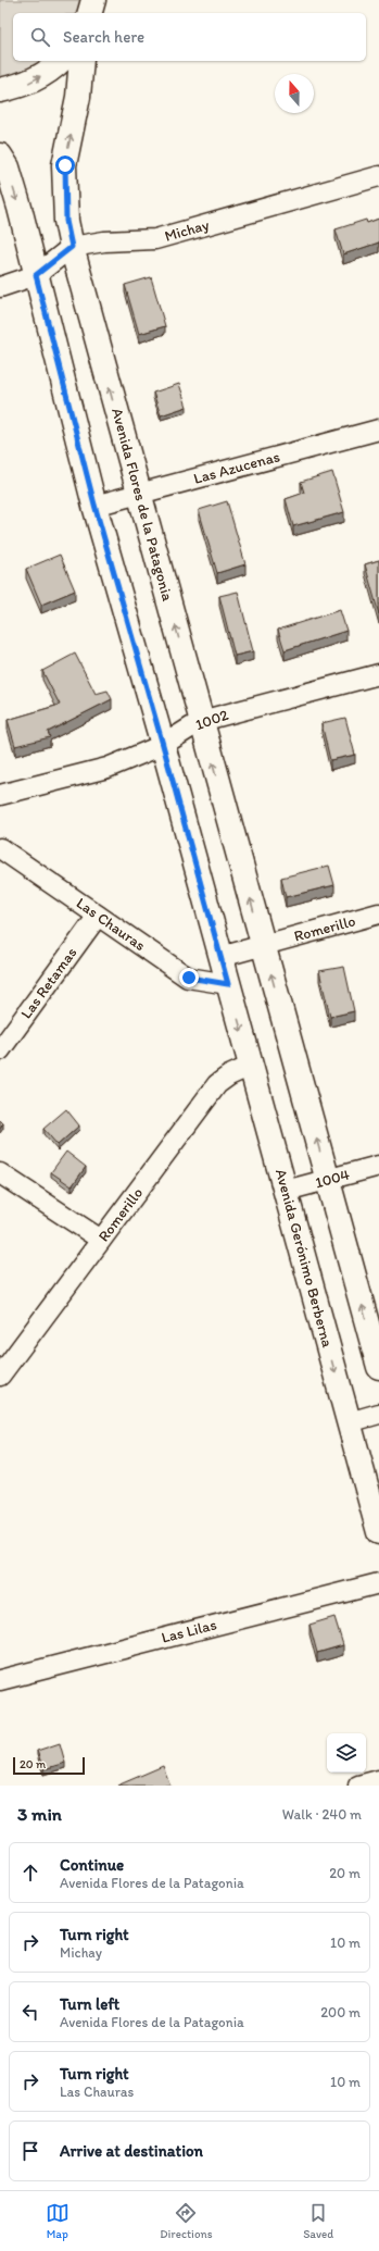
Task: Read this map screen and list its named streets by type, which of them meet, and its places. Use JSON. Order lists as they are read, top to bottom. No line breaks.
{"streets":{"street":["Michay","Las Azucenas","Avenida Flores de la Patagonia","1002","Las Chauras","Romerillo","Las Retamas","1004","Avenida Gerónimo Berberna","Las Lilas"]},"crossings":[["Michay","Avenida Flores de la Patagonia"],["Las Azucenas","Avenida Flores de la Patagonia"],["Avenida Flores de la Patagonia","1002"],["Avenida Flores de la Patagonia","Romerillo"],["Las Chauras","Las Retamas"],["Las Chauras","Avenida Gerónimo Berberna"],["Romerillo","Avenida Gerónimo Berberna"],["1004","Avenida Gerónimo Berberna"]],"scale_bar":"20 m","north":"top","page":{"search":"Search here","scale":"20 m","heading":["3 min","Walk · 240 m"],"list":[["Continue","Avenida Flores de la Patagonia","20 m"],["Turn right","Michay","10 m"],["Turn left","Avenida Flores de la Patagonia","200 m"],["Turn right","Las Chauras","10 m"],"Arrive at destination"],"nav":["Map","Directions","Saved"]}}
